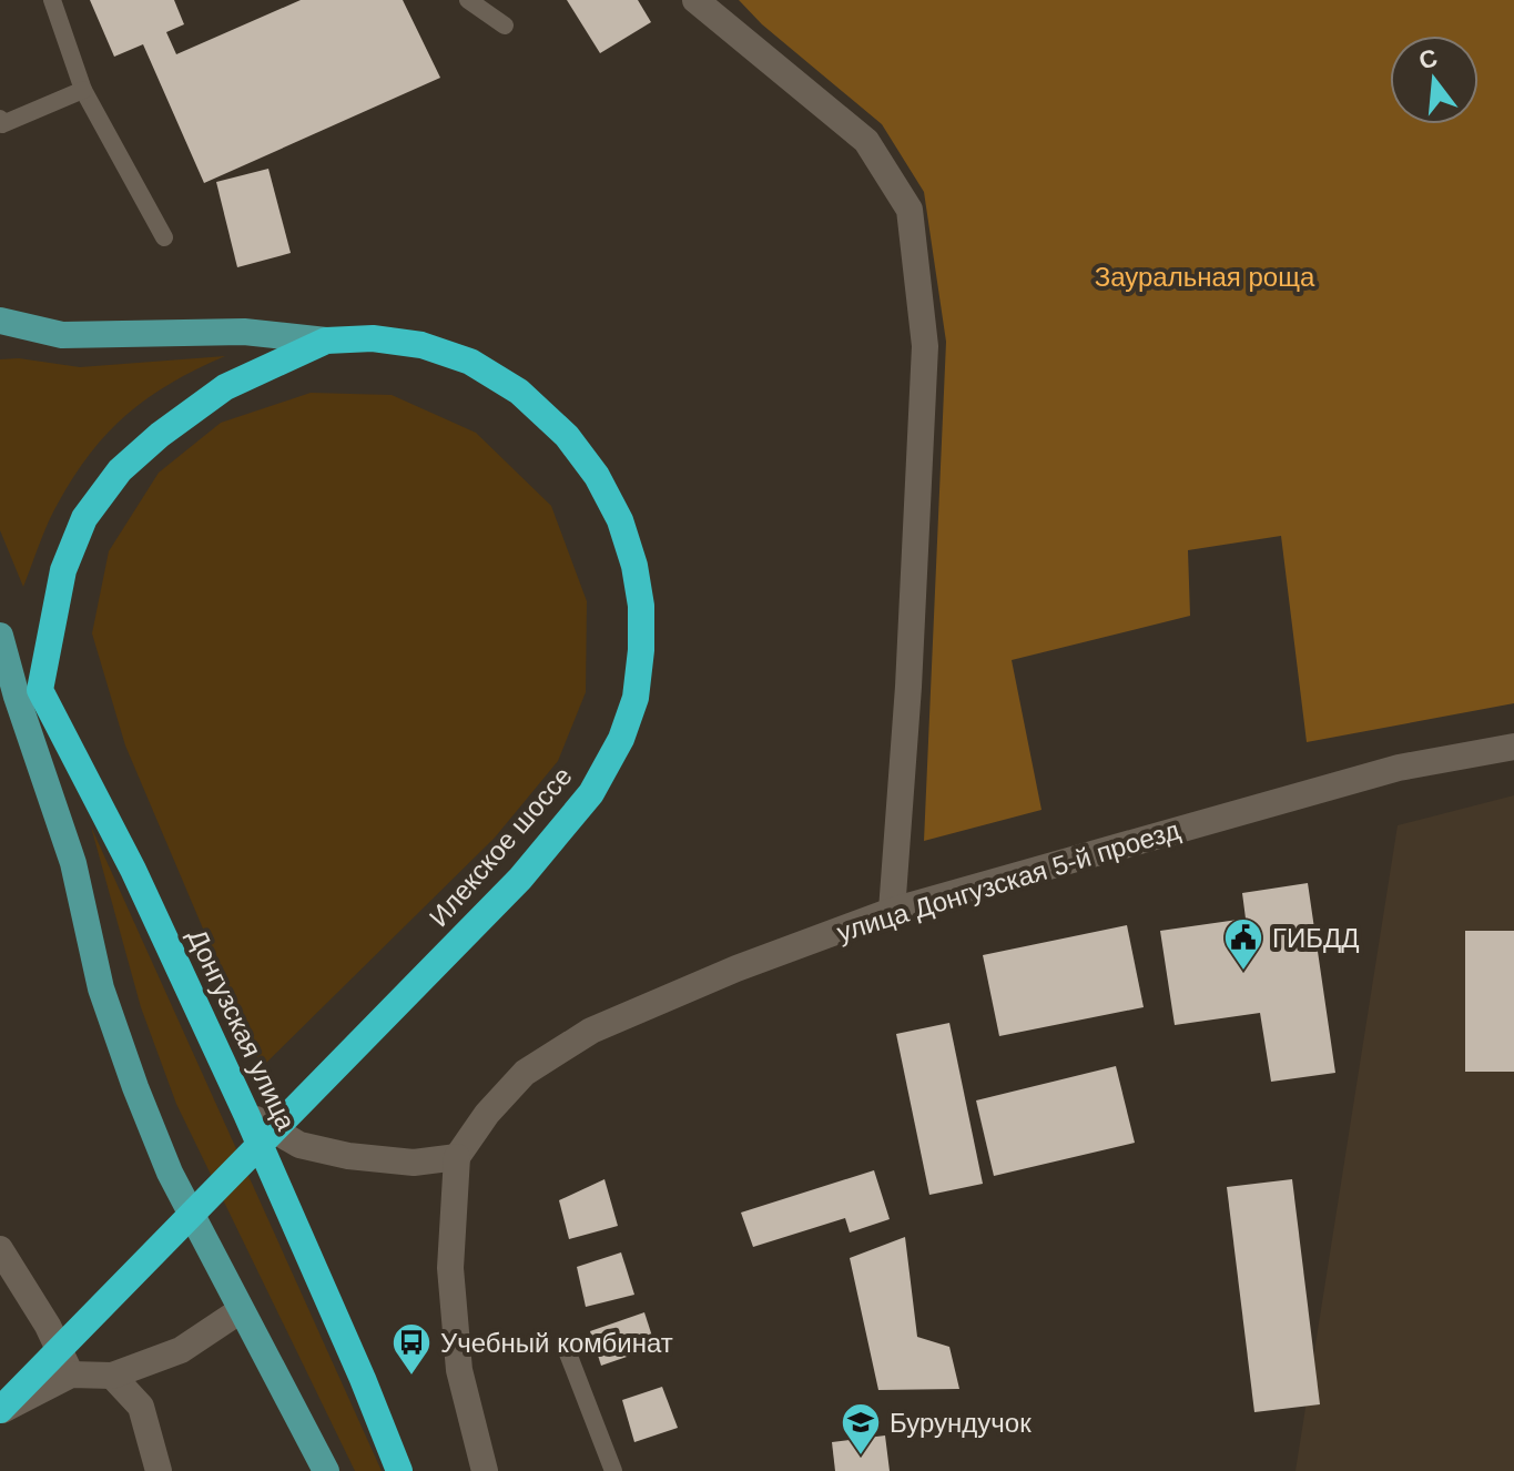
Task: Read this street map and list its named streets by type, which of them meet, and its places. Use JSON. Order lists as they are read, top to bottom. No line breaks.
{"streets":{"highway":["Илекское шоссе","Донгузская улица"],"street":["улица Донгузская 5-й проезд"]},"parks":["Зауральная роща"],"places":{"public building":["ГИБДД"],"bus stop":["Учебный комбинат"],"school or university":["Бурундучок"]},"north":"top"}
